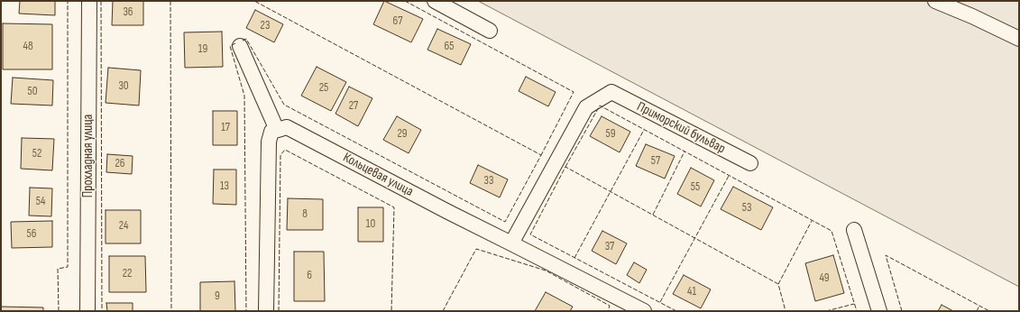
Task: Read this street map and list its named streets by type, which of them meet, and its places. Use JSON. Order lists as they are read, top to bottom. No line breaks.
{"streets":{"street":["Приморский бульвар","Прохладная улица","Кольцевая улица"]},"crossings":[["Приморский бульвар","Кольцевая улица"]],"house_numbers":["36","67","23","48","65","19","30","25","50","27","17","29","59","52","57","26","33","13","55","54","53","8","10","24","56","37","22","6","49","41","9"]}
